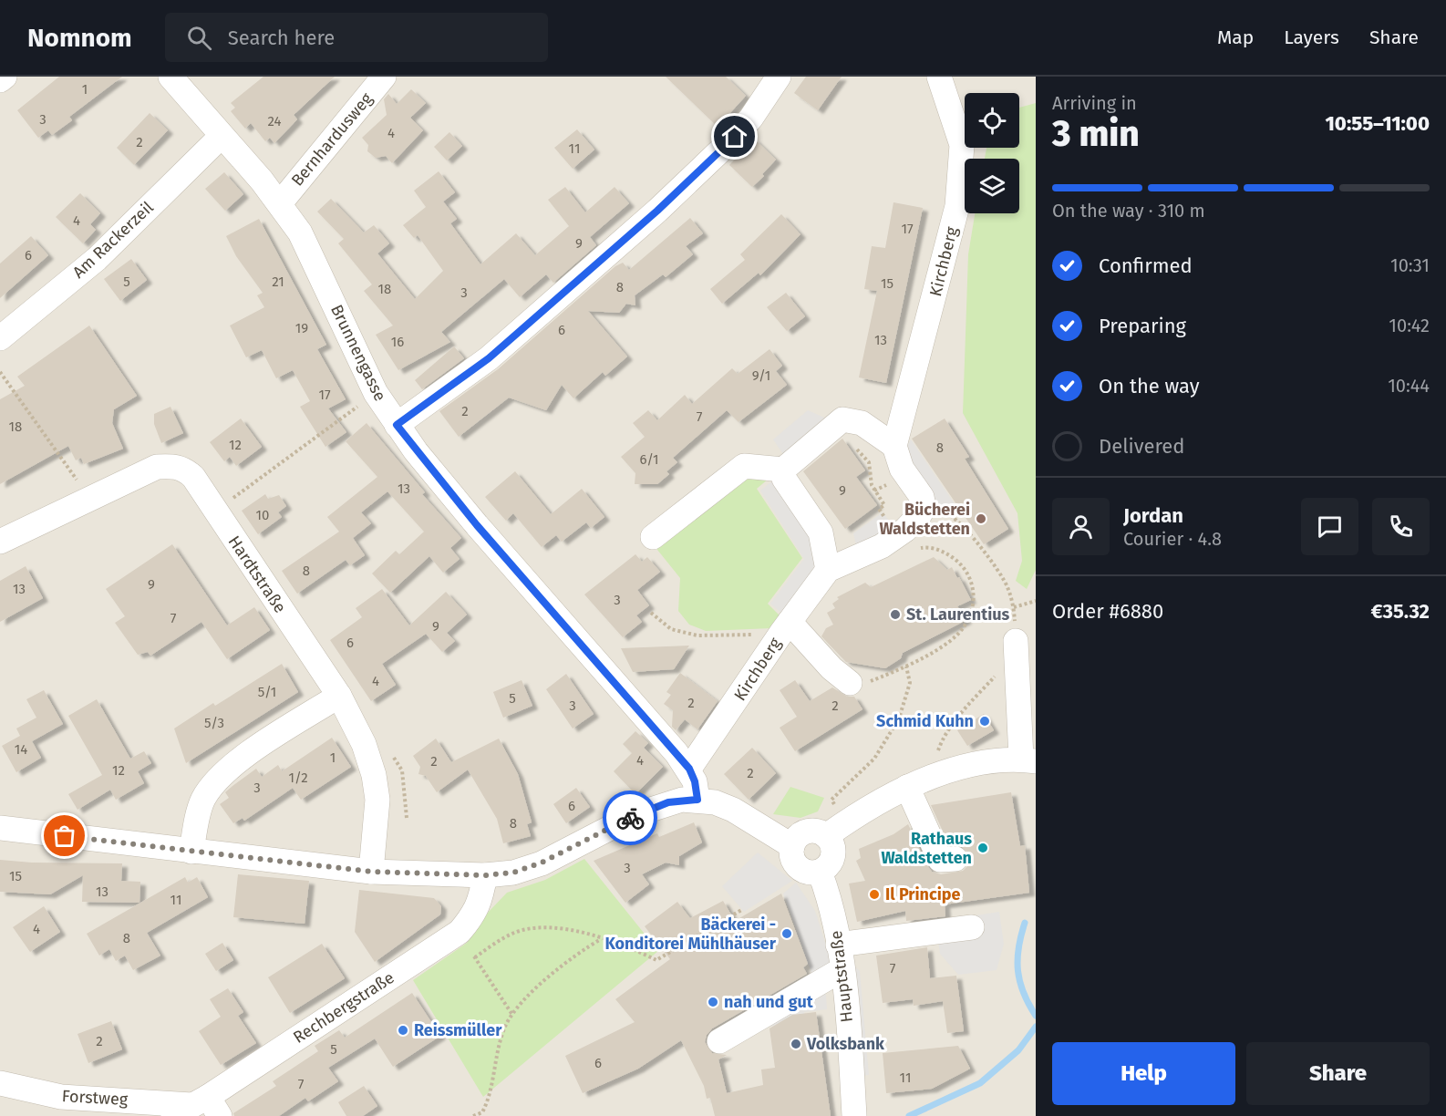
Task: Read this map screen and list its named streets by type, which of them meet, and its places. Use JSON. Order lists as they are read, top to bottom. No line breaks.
{"streets":{"street":["Bernhardusweg","Am Rackerzeil","Kirchberg","Brunnengasse","Hardtstraße","Hauptstraße","Rechbergstraße","Forstweg"]},"crossings":[["Bernhardusweg","Brunnengasse"],["Am Rackerzeil","Brunnengasse"],["Kirchberg","Brunnengasse"],["Rechbergstraße","Forstweg"]],"places":["Bücherei Waldstetten","St. Laurentius","Schmid Kuhn","Rathaus Waldstetten","Il Principe","Bäckerei - Konditorei Mühlhäuser","nah und gut","Reissmüller","Volksbank"],"house_numbers":["1","3","24","4","2","11","4","17","9","6","5","21","15","8","18","3","19","6","13","16","9/1","17","2","7","18","12","8","6/1","13","9","10","8","9","13","3","7","9","6","4","5/1","5","2","3","2","5/3","14","1","4","2","12","2","1/2","3","6","8","3","15","13","11","4","8","7","2","5","6","11","7"],"page":{"header":"Nomnom","search":"Search here","nav":["Map","Layers","Share"],"heading":["3 min","Arriving in","10:55–11:00"],"panel":["Jordan","Courier · 4.8","Order #6880","€35.32"],"bar":"On the way · 310 m","list":[["Confirmed","10:31"],["Preparing","10:42"],["On the way","10:44"],"Delivered"],"buttons":["Help","Share"]}}
